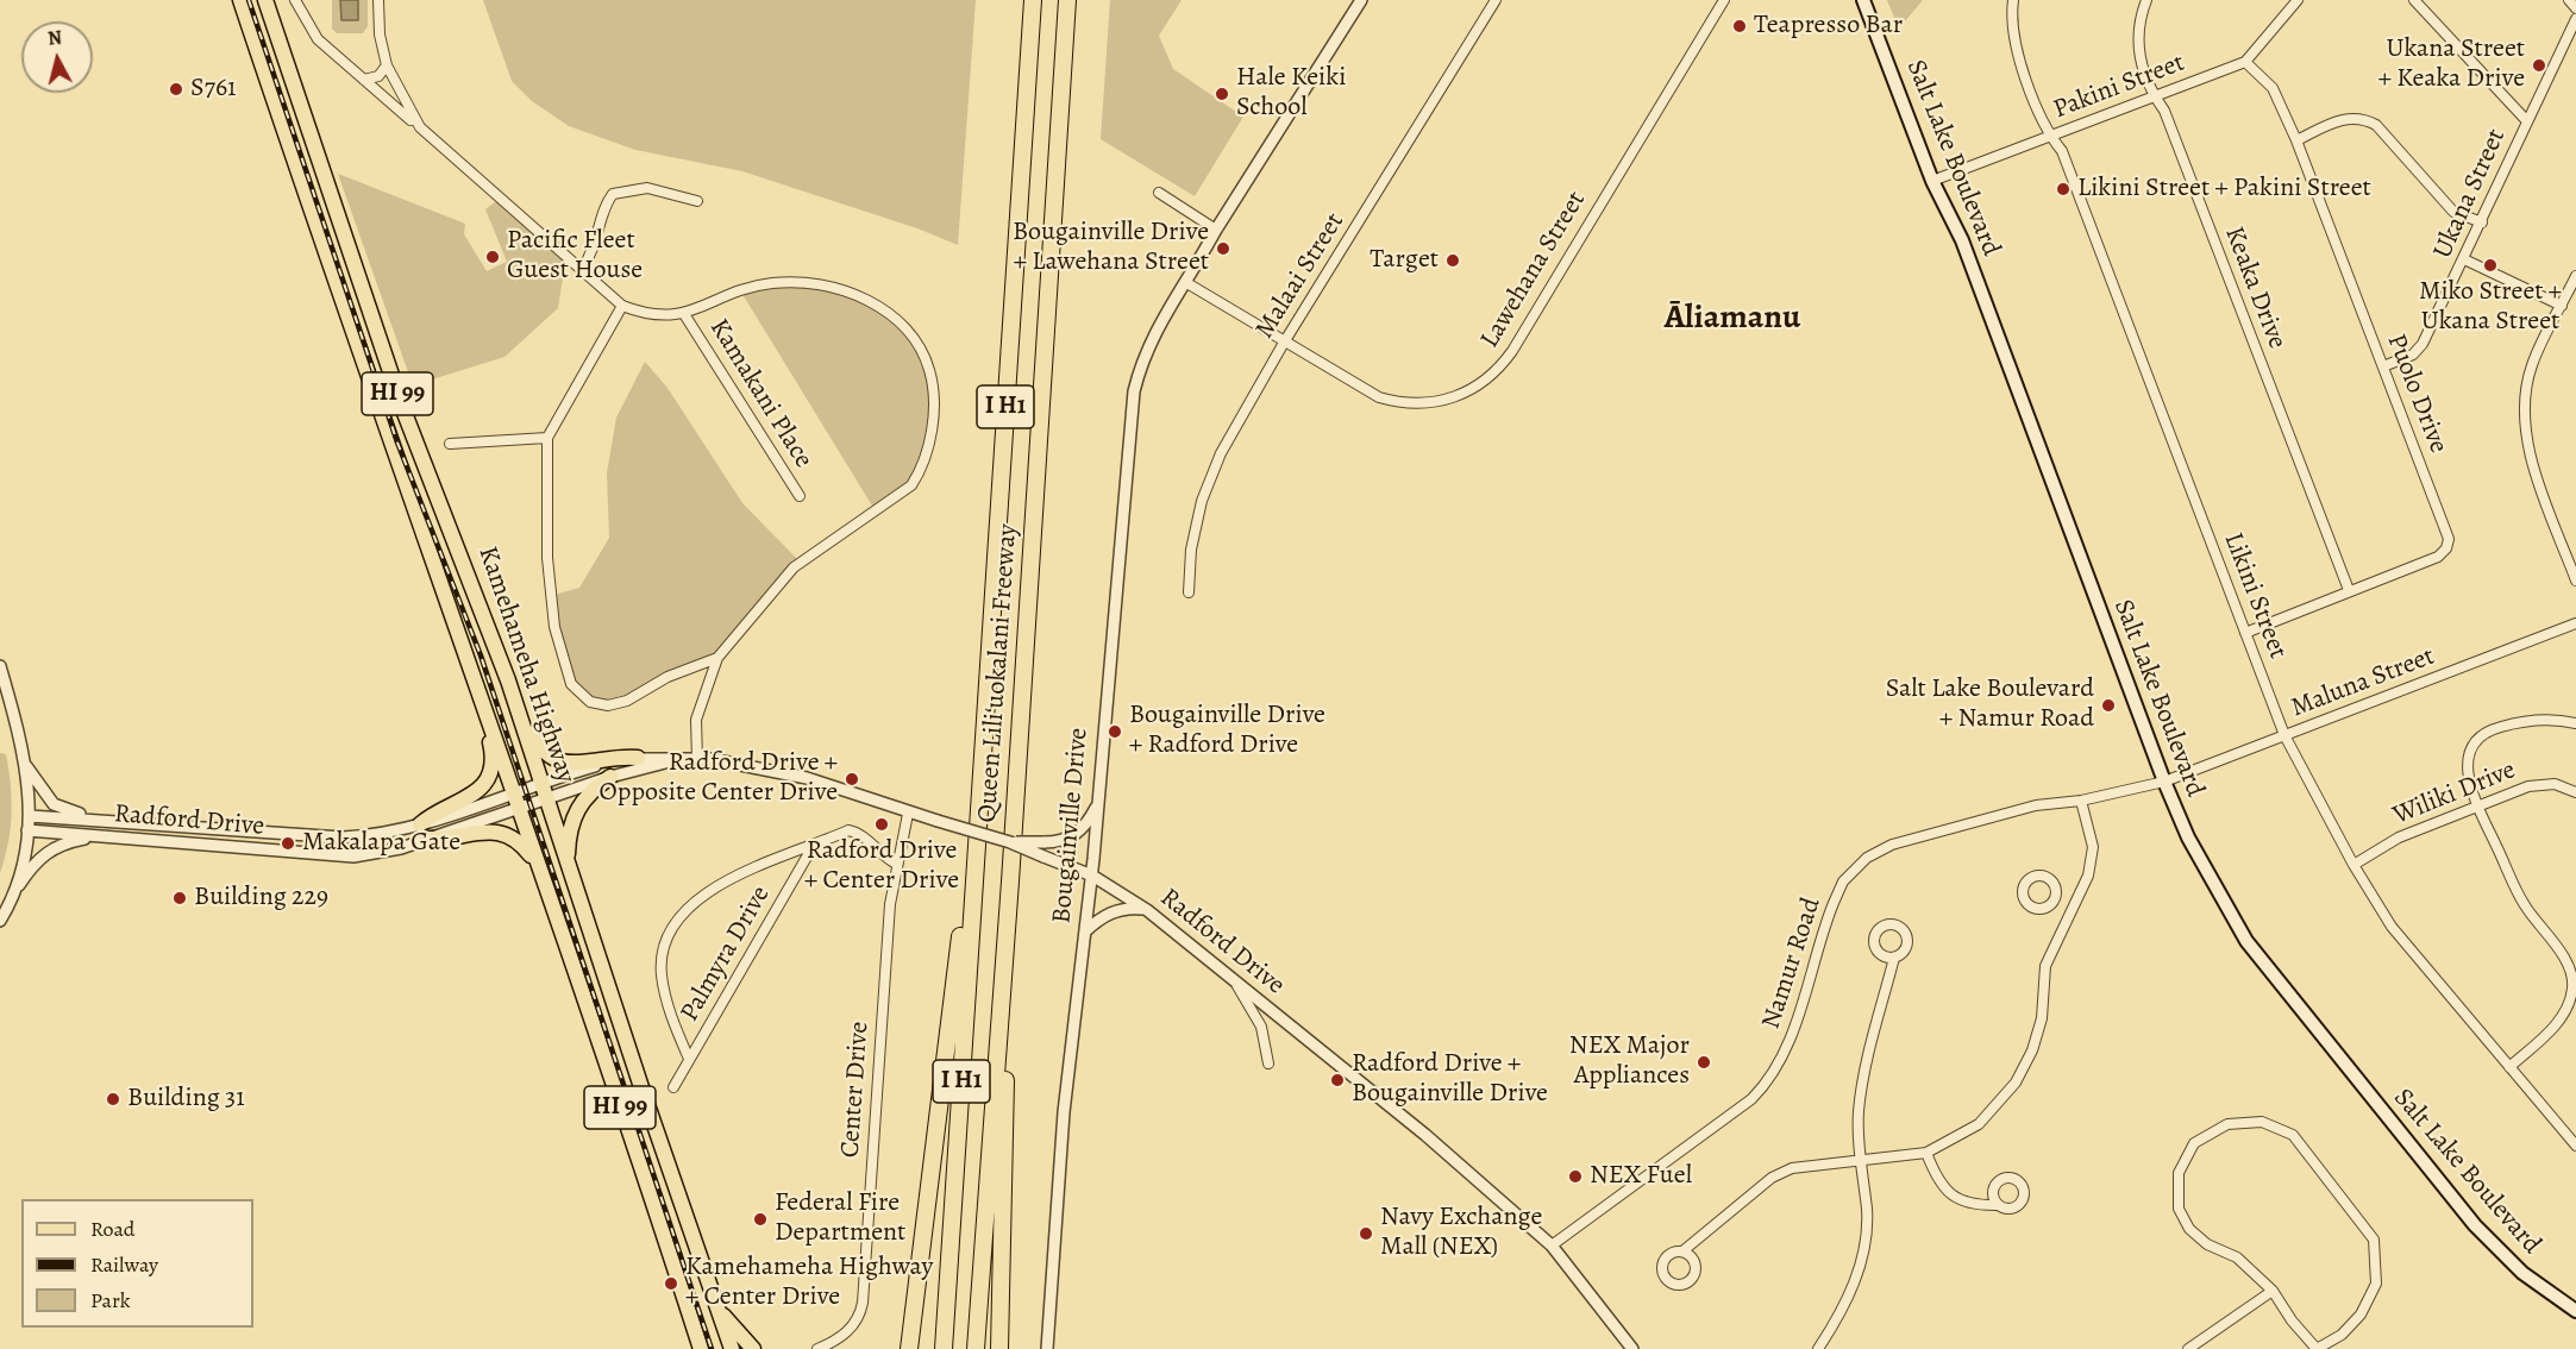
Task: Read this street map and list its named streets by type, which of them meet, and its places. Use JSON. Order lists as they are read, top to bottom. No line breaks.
{"streets":{"highway":["I H1","Queen Liliʻuokalani Freeway"],"main road":["Salt Lake Boulevard","HI 99","Kamehameha Highway"],"street":["Pakini Street","Ukana Street","Lawehana Street","Malaai Street","Keaka Drive","Kamakani Place","Puolo Drive","Likini Street","Maluna Street","Wiliki Drive","Radford Drive","Bougainville Drive","Palmyra Drive","Namur Road","Center Drive"]},"crossings":[["Pakini Street","Salt Lake Boulevard"],["Pakini Street","Keaka Drive"],["Pakini Street","Puolo Drive"],["Pakini Street","Likini Street"],["Salt Lake Boulevard","Maluna Street"],["Salt Lake Boulevard","Namur Road"],["Ukana Street","Puolo Drive"],["Lawehana Street","Malaai Street"],["Lawehana Street","Bougainville Drive"],["Keaka Drive","Puolo Drive"],["Puolo Drive","Likini Street"],["Likini Street","Maluna Street"],["Likini Street","Wiliki Drive"],["Kamehameha Highway","Radford Drive"],["Maluna Street","Namur Road"],["Radford Drive","Bougainville Drive"],["Radford Drive","Namur Road"],["Radford Drive","Center Drive"]],"districts":["Āliamanu"],"places":["Teapresso Bar","Ukana Street + Keaka Drive","S761","Hale Keiki School","Likini Street + Pakini Street","Bougainville Drive + Lawehana Street","Pacific Fleet Guest House","Target","Miko Street + Ukana Street","Salt Lake Boulevard + Namur Road","Bougainville Drive + Radford Drive","Radford Drive + Opposite Center Drive","Radford Drive + Center Drive","Makalapa Gate","Building 229","NEX Major Appliances","Radford Drive + Bougainville Drive","Building 31","NEX Fuel","Federal Fire Department","Navy Exchange Mall (NEX)","Kamehameha Highway + Center Drive"],"legend":["Road","Railway","Park"],"north":"top"}
